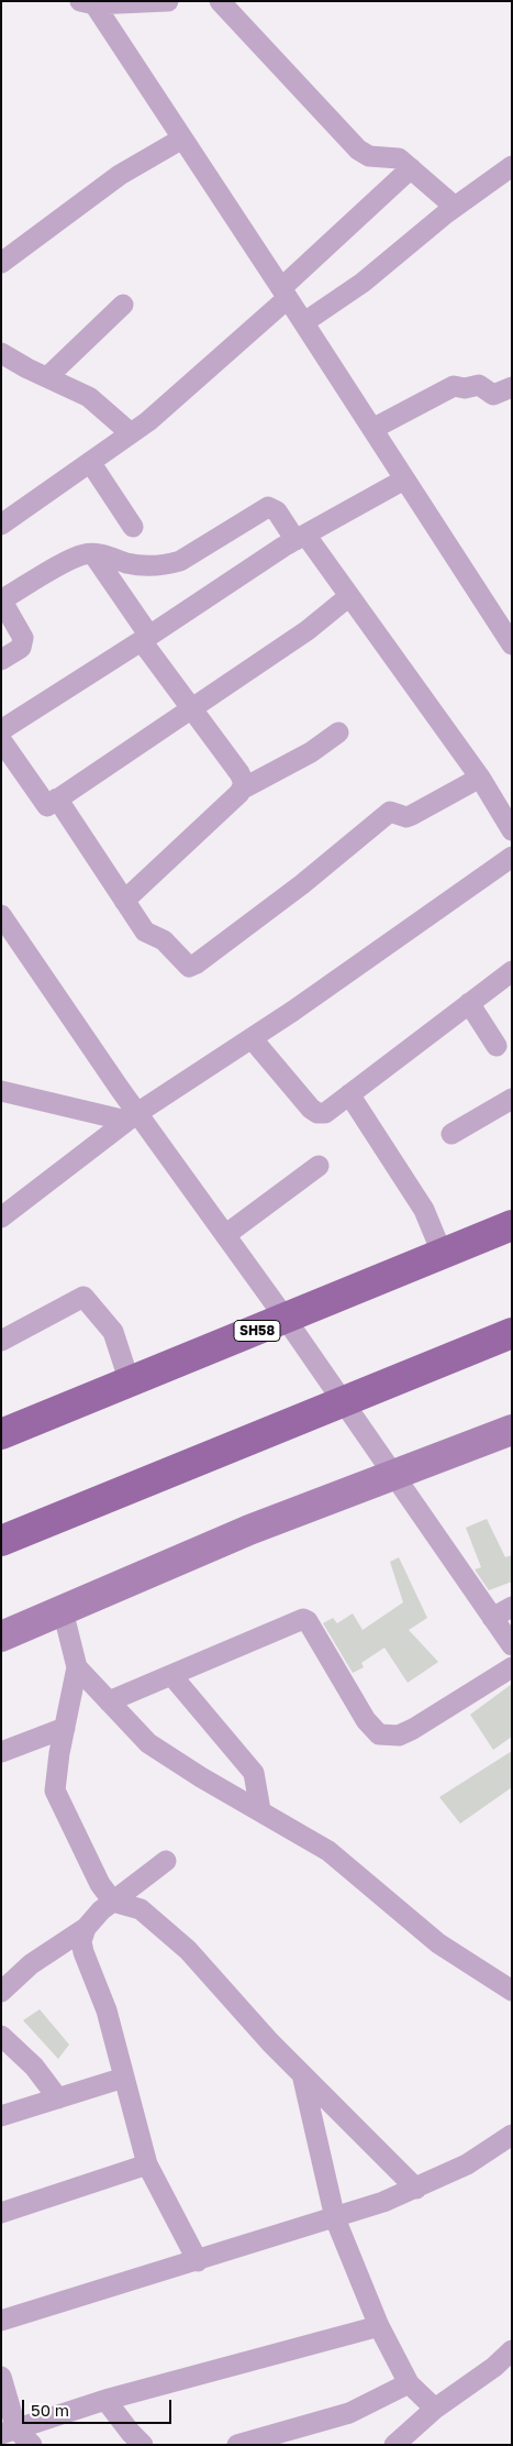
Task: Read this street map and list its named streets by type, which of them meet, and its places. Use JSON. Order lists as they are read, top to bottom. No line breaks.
{"streets":{"main road":["SH58"]},"scale_bar":"50 m"}
